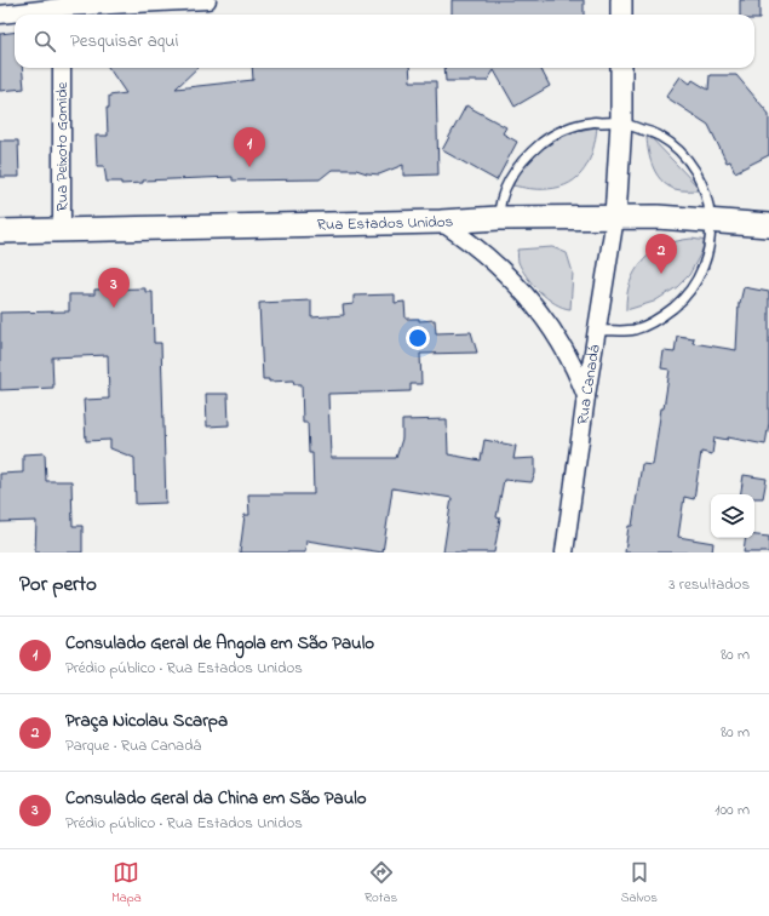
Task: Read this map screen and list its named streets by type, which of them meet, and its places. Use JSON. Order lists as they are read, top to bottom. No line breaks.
{"streets":{"main road":["Rua Estados Unidos"],"street":["Rua Peixoto Gomide","Rua Canadá"]},"crossings":[["Rua Peixoto Gomide","Rua Estados Unidos"],["Rua Estados Unidos","Rua Canadá"]],"page":{"search":"Pesquisar aqui","pins":["1","2","3"],"heading":["Por perto","3 resultados"],"list":[{"mark":"1","name":"Consulado Geral de Angola em São Paulo","note":"Prédio público · Rua Estados Unidos","value":"80 m"},{"mark":"2","name":"Praça Nicolau Scarpa","note":"Parque · Rua Canadá","value":"80 m"},{"mark":"3","name":"Consulado Geral da China em São Paulo","note":"Prédio público · Rua Estados Unidos","value":"100 m"}],"nav":["Mapa","Rotas","Salvos"]}}
